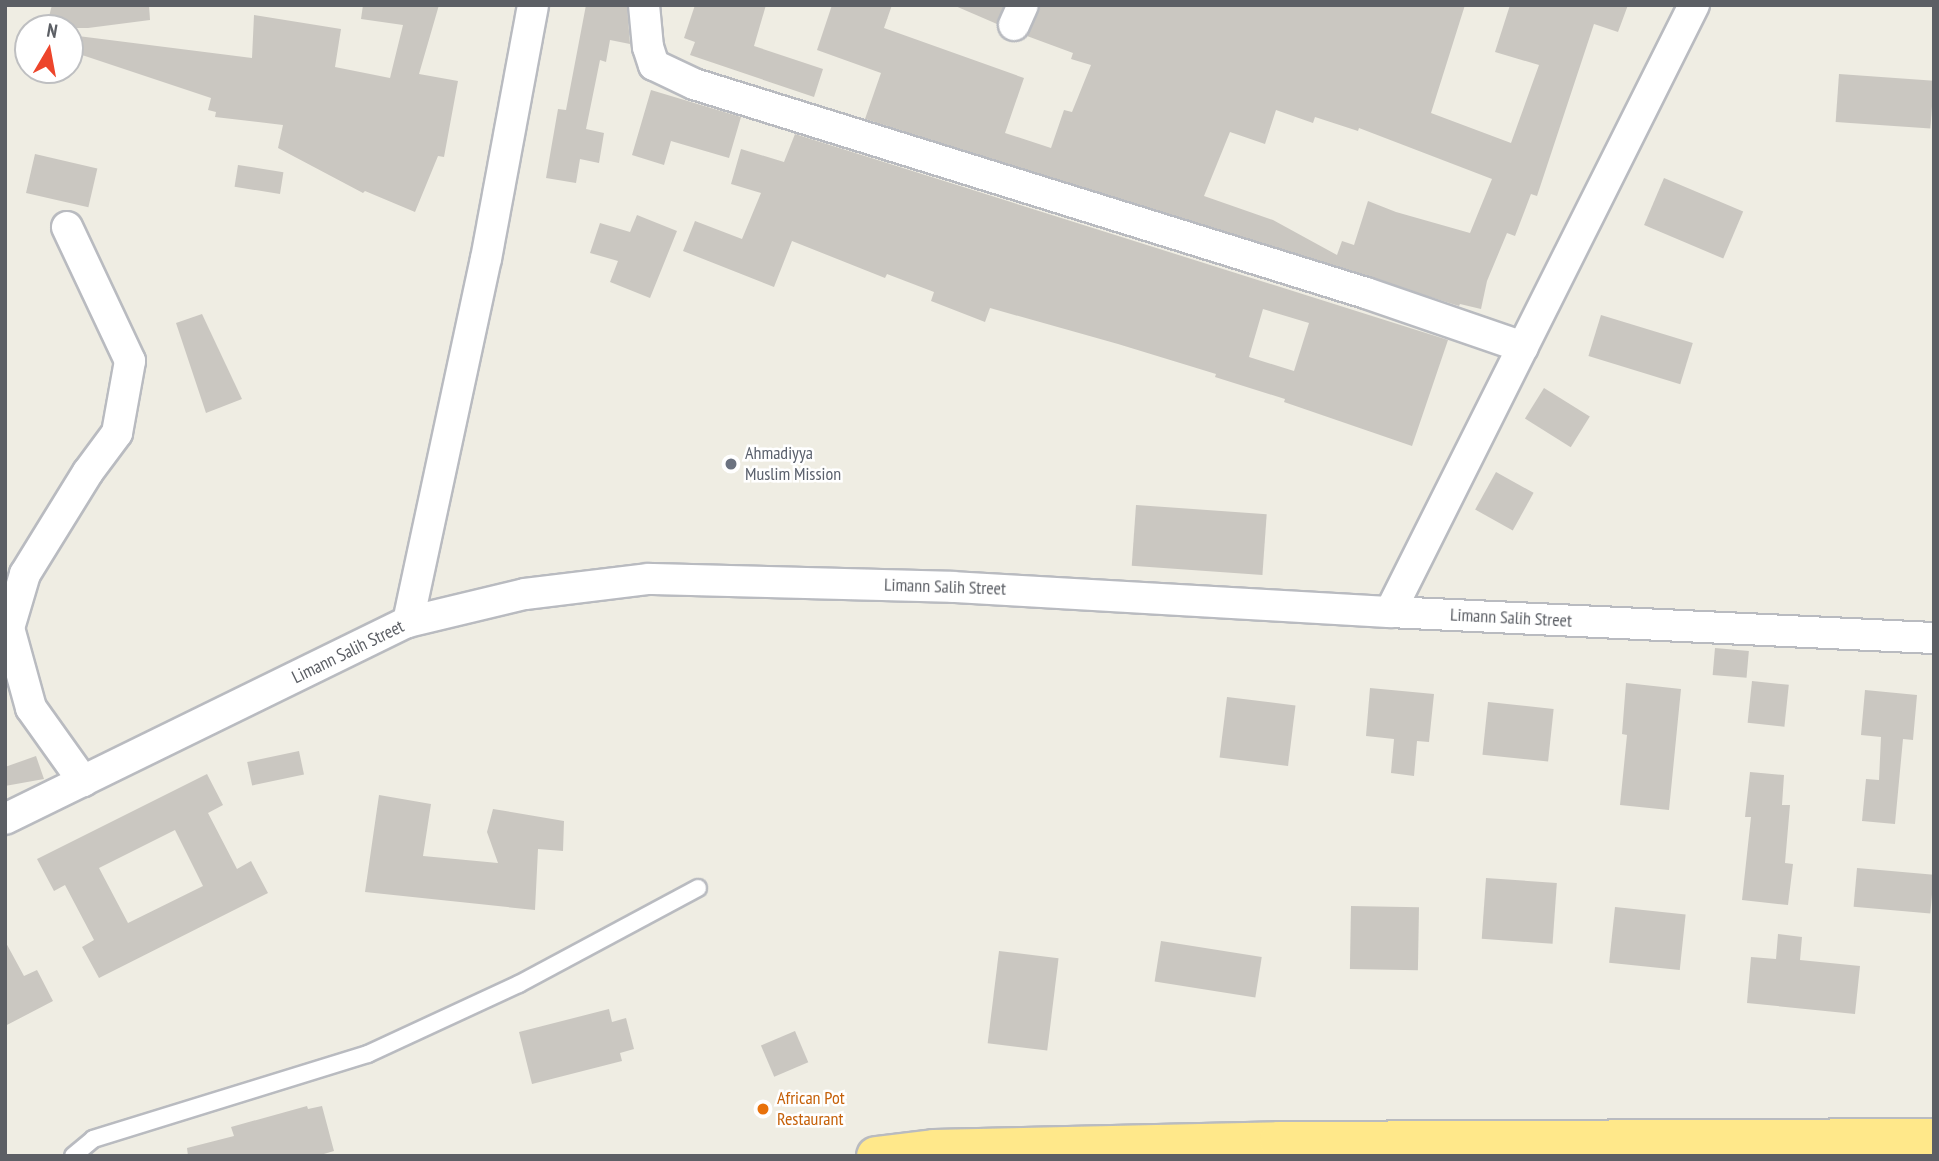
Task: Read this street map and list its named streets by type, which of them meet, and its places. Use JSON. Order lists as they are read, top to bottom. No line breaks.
{"streets":{"street":["Limann Salih Street"]},"places":["Ahmadiyya Muslim Mission","African Pot Restaurant"],"north":"top"}
